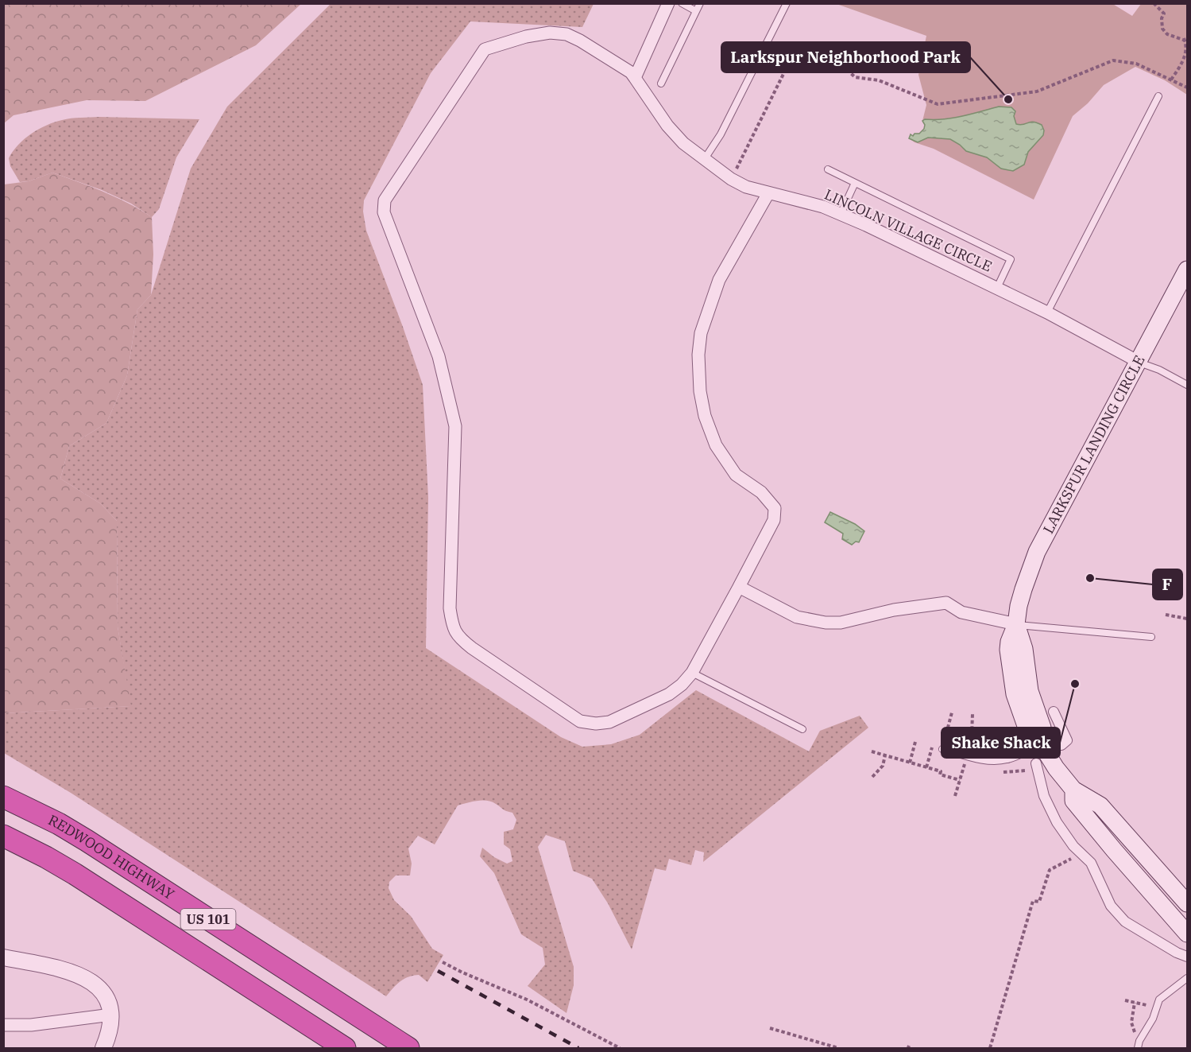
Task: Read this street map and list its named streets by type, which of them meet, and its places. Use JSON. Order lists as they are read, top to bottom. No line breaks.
{"streets":{"highway":["REDWOOD HIGHWAY","US 101"],"main road":["LARKSPUR LANDING CIRCLE"],"street":["LINCOLN VILLAGE CIRCLE"]},"crossings":[["LINCOLN VILLAGE CIRCLE","LARKSPUR LANDING CIRCLE"]],"places":["Larkspur Neighborhood Park","F","Shake Shack"]}
